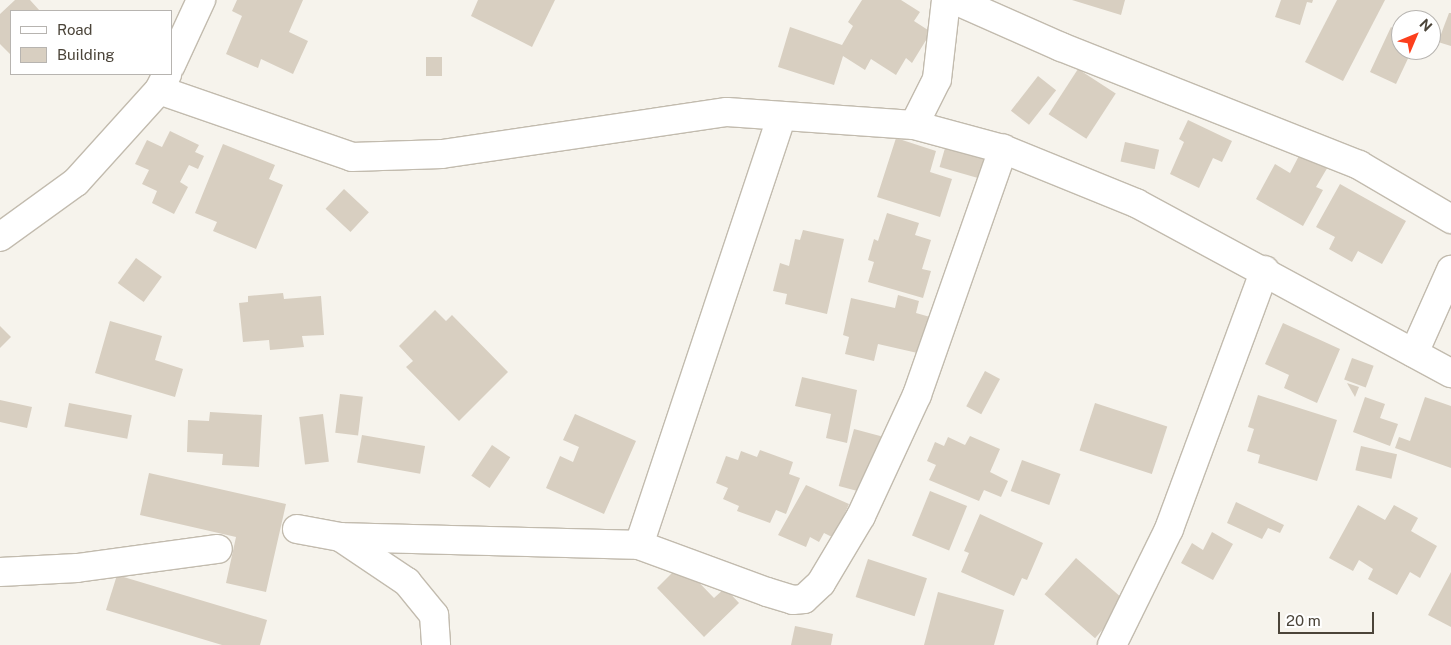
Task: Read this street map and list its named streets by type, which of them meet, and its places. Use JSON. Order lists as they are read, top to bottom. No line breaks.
{"legend":["Road","Building"],"scale_bar":"20 m","north":"top right"}
